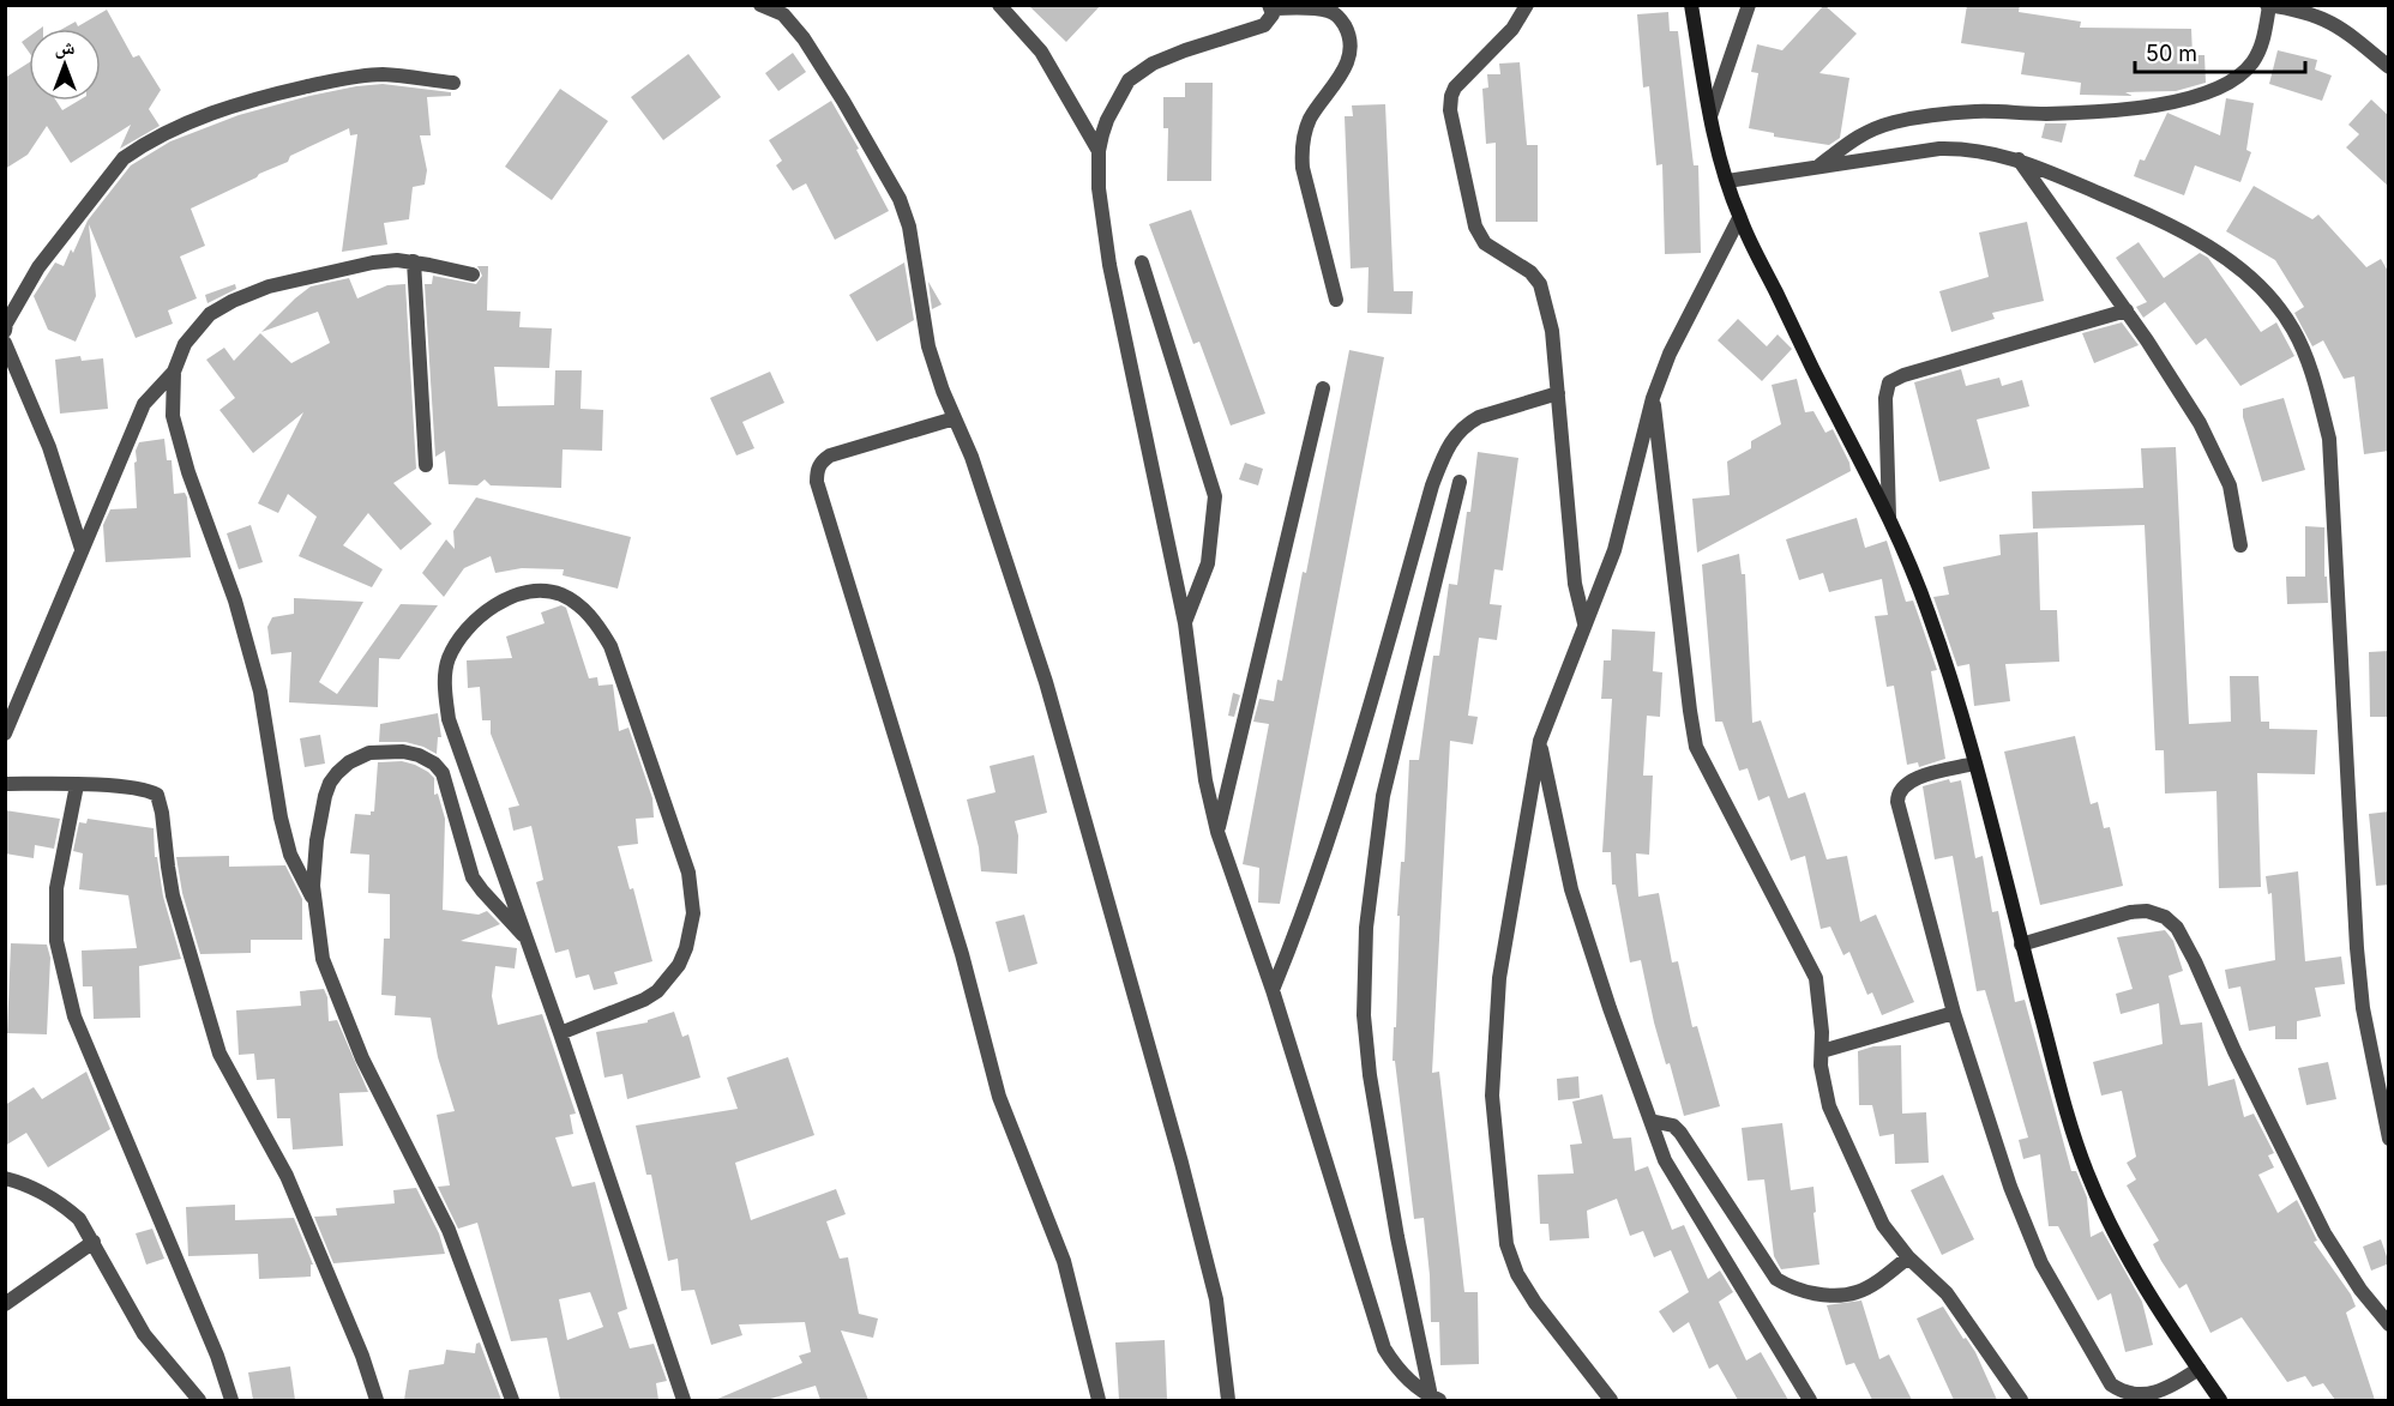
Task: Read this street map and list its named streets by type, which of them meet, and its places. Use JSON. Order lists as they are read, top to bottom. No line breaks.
{"scale_bar":"50 m","north":"top"}
